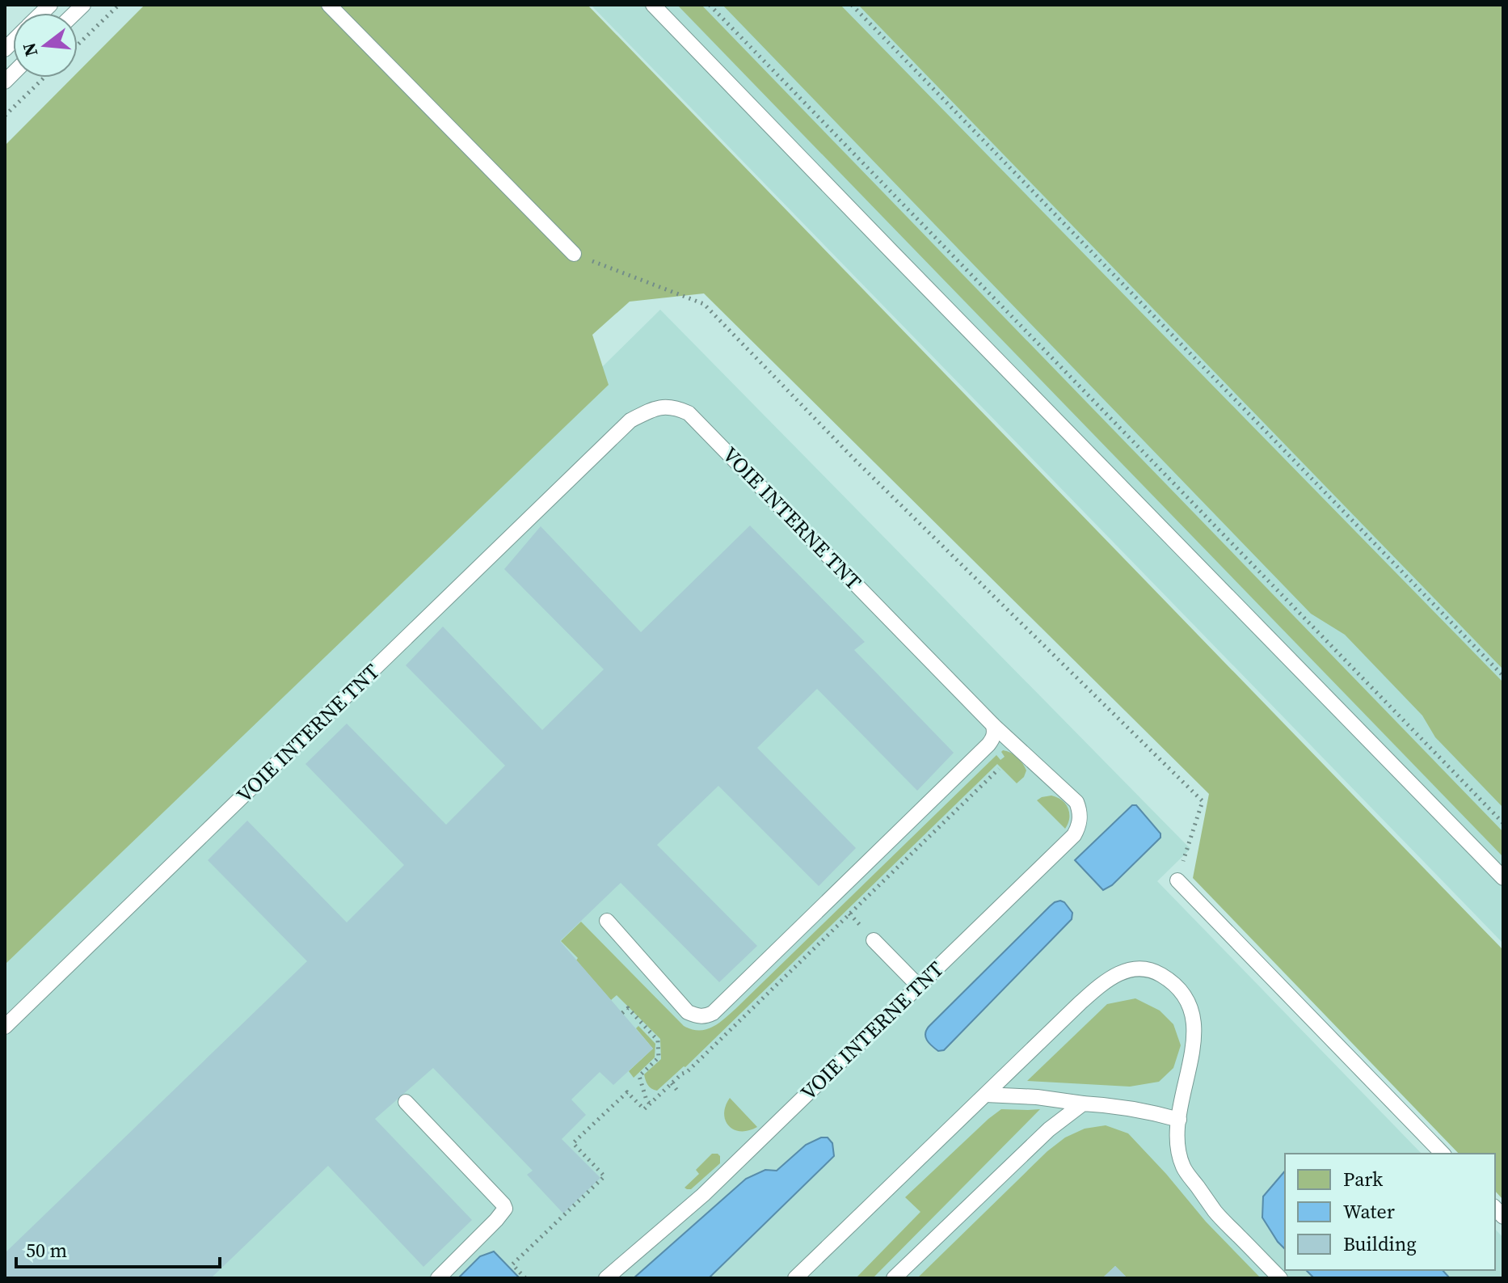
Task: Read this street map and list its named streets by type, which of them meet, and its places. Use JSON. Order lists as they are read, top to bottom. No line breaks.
{"streets":{"lane":["VOIE INTERNE TNT"]},"legend":["Park","Water","Building"],"scale_bar":"50 m","north":"left"}
